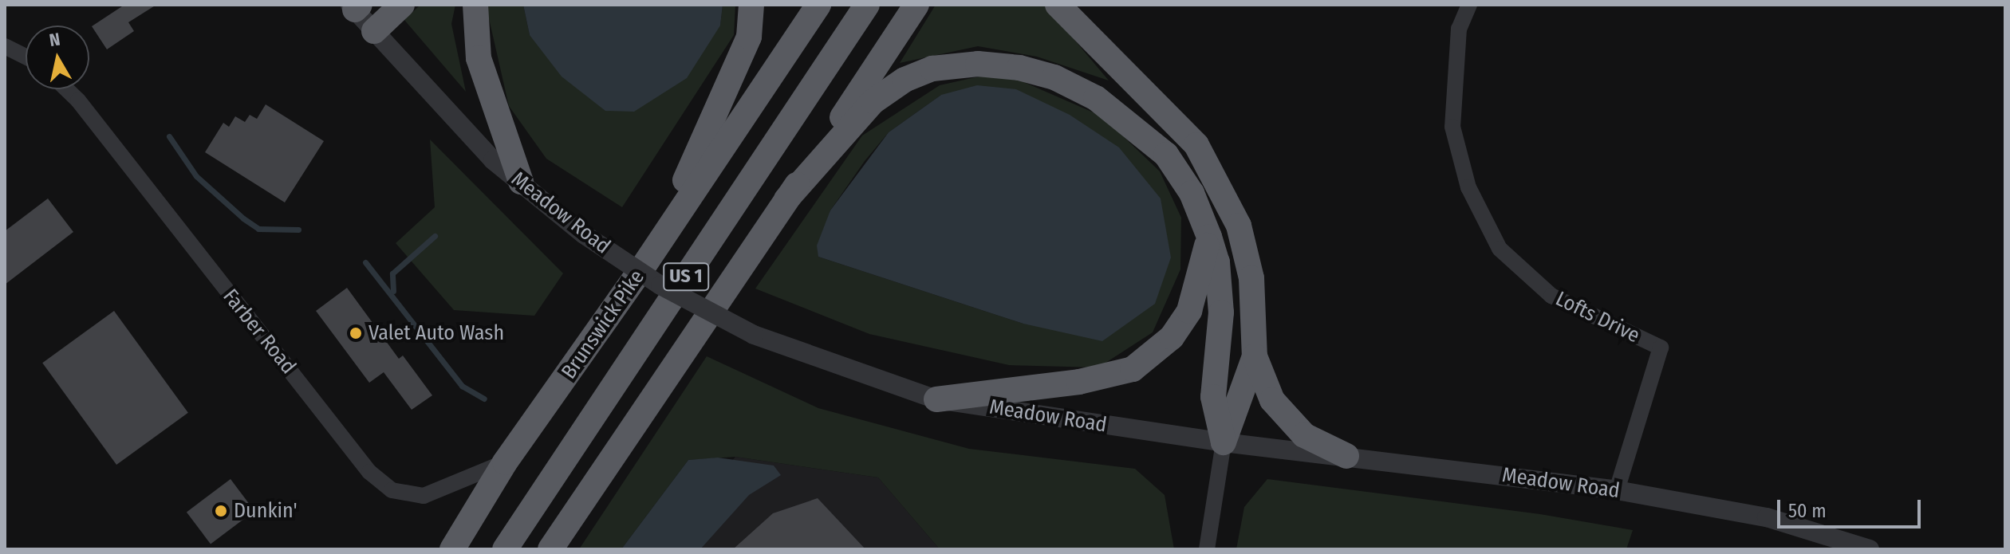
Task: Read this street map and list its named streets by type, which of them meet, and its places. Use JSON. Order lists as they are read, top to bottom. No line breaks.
{"streets":{"highway":["US 1","Brunswick Pike"],"street":["Meadow Road","Lofts Drive","Farber Road"]},"crossings":[["Meadow Road","Lofts Drive"],["Brunswick Pike","Farber Road"]],"places":["Valet Auto Wash","Dunkin'"],"scale_bar":"50 m","north":"top"}
